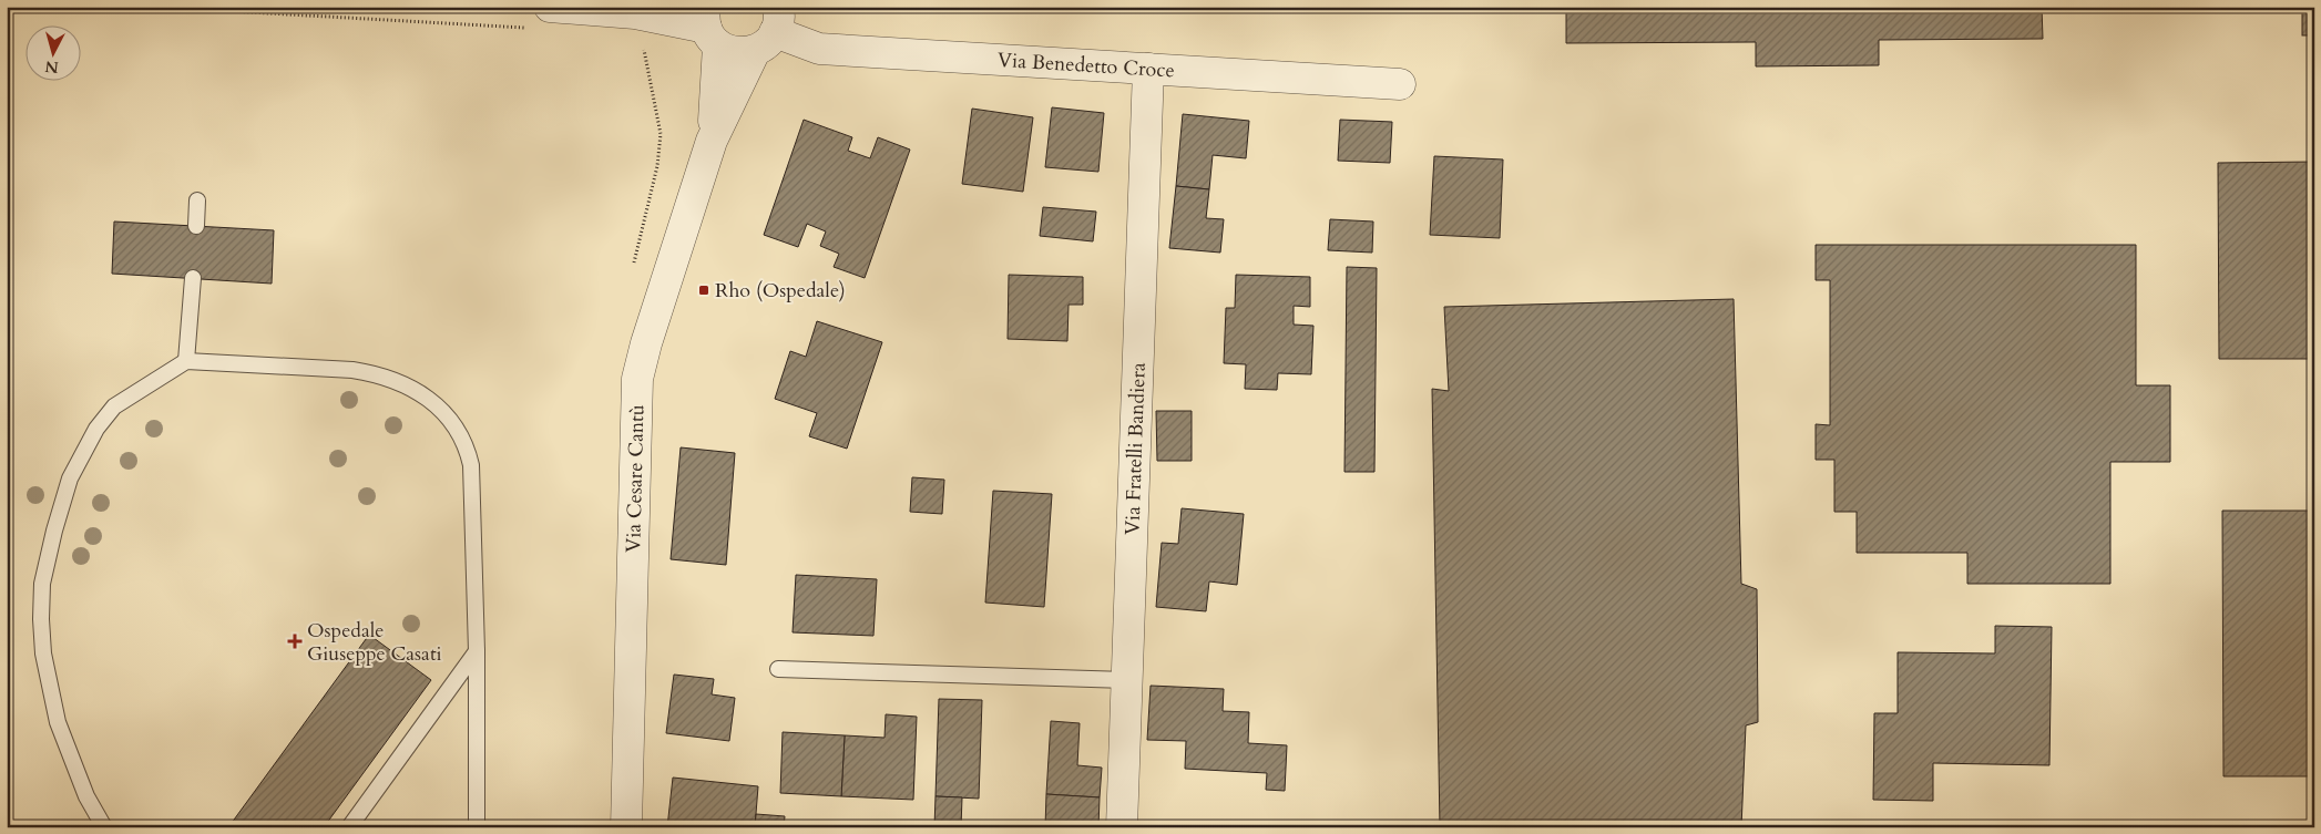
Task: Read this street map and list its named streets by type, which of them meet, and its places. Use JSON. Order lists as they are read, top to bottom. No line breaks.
{"streets":{"street":["Via Benedetto Croce","Via Fratelli Bandiera","Via Cesare Cantù"]},"crossings":[["Via Benedetto Croce","Via Fratelli Bandiera"],["Via Benedetto Croce","Via Cesare Cantù"]],"places":{"transit":["Rho (Ospedale)"],"health":["Ospedale Giuseppe Casati"]},"north":"bottom"}
